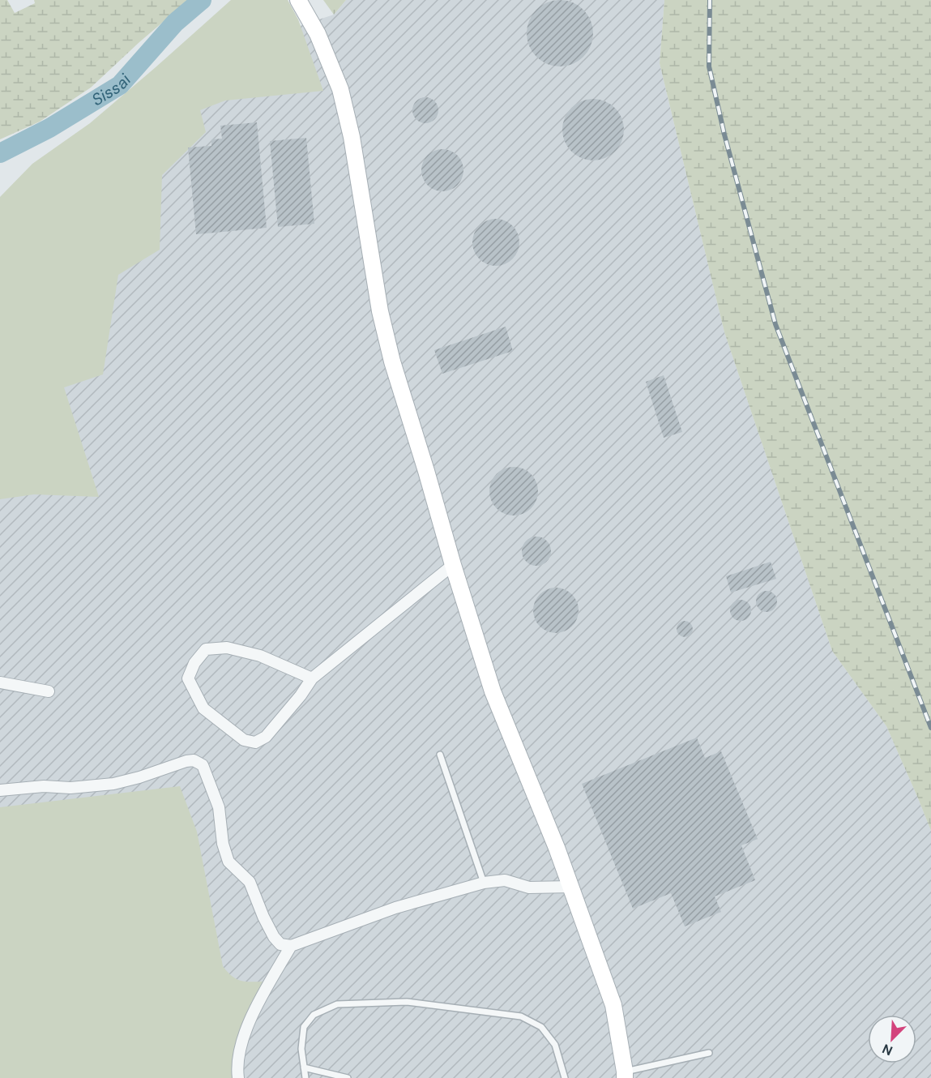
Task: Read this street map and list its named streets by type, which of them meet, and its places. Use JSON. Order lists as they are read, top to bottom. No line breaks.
{"water":["Sissai"],"north":"bottom left"}
